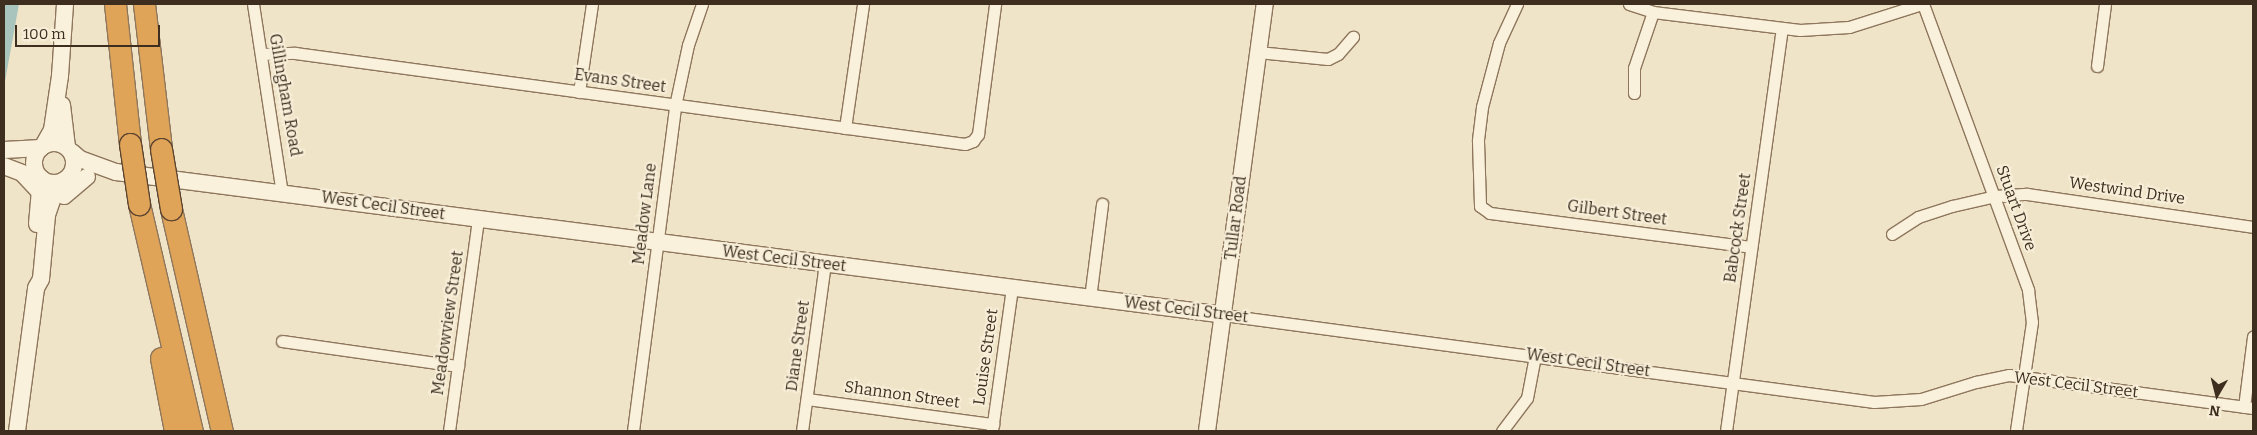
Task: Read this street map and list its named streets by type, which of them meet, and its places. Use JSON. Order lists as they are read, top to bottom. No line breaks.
{"streets":{"main road":["West Cecil Street","Tullar Road"],"street":["Evans Street","Gillingham Road","Westwind Drive","Stuart Drive","Gilbert Street","Meadow Lane","Babcock Street","Meadowview Street","Diane Street","Louise Street","Shannon Street"]},"crossings":[["Evans Street","Gillingham Road"],["Evans Street","Meadow Lane"],["Gillingham Road","West Cecil Street"],["Westwind Drive","Stuart Drive"],["West Cecil Street","Stuart Drive"],["West Cecil Street","Meadow Lane"],["West Cecil Street","Tullar Road"],["West Cecil Street","Babcock Street"],["West Cecil Street","Meadowview Street"],["West Cecil Street","Diane Street"],["West Cecil Street","Louise Street"],["Gilbert Street","Babcock Street"],["Diane Street","Shannon Street"],["Louise Street","Shannon Street"]],"scale_bar":"100 m","north":"bottom"}
